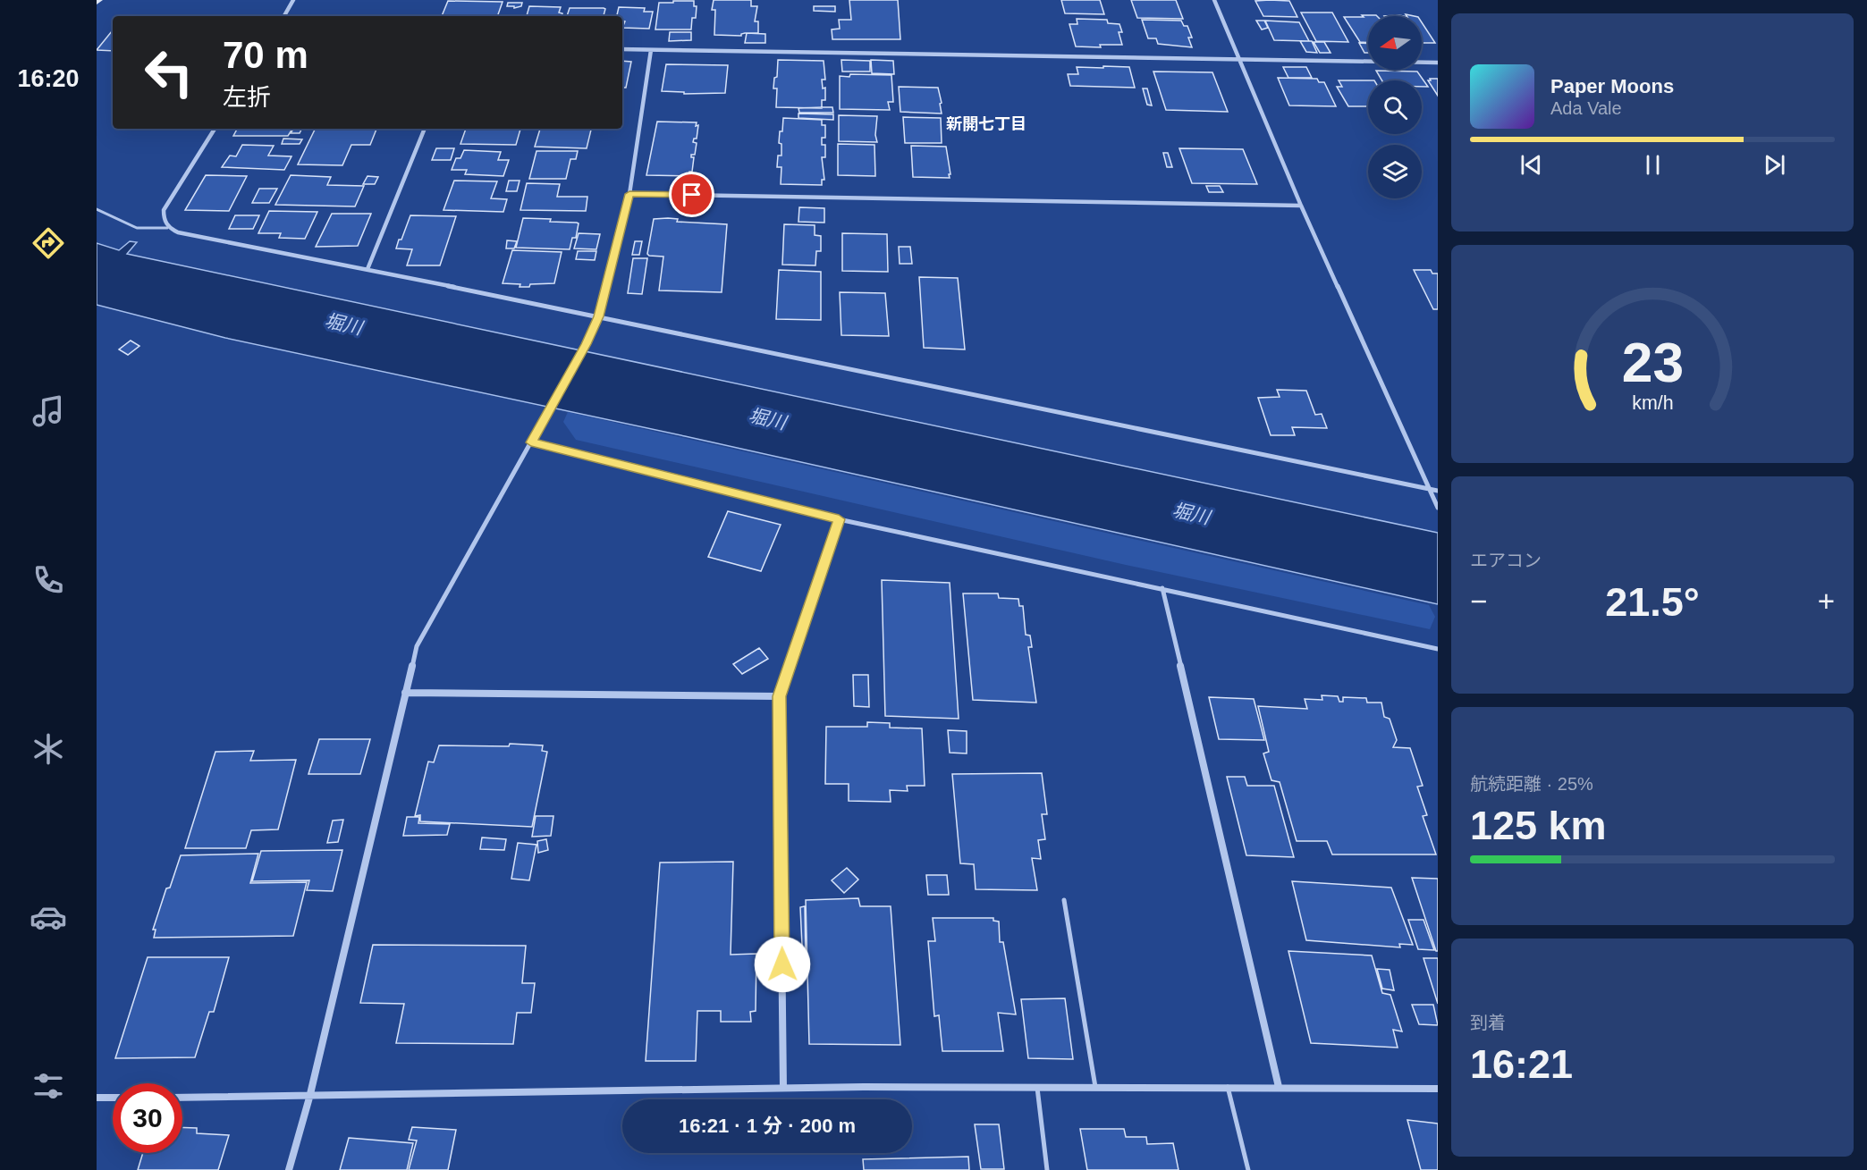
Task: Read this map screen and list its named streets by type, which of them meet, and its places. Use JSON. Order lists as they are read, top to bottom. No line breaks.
{"districts":["新開七丁目"],"water":["堀川"],"north":"left","page":{"tabs":"16:20","turn":["70 m","左折"],"song":["Paper Moons","Ada Vale"],"tile":["エアコン",["航続距離 · 25%","125 km"],["到着","16:21"]],"heat":["−","21.5°","+"],"limit":"30","trip":"16:21 · 1 分 · 200 m","gauge":["23","km/h"]}}
